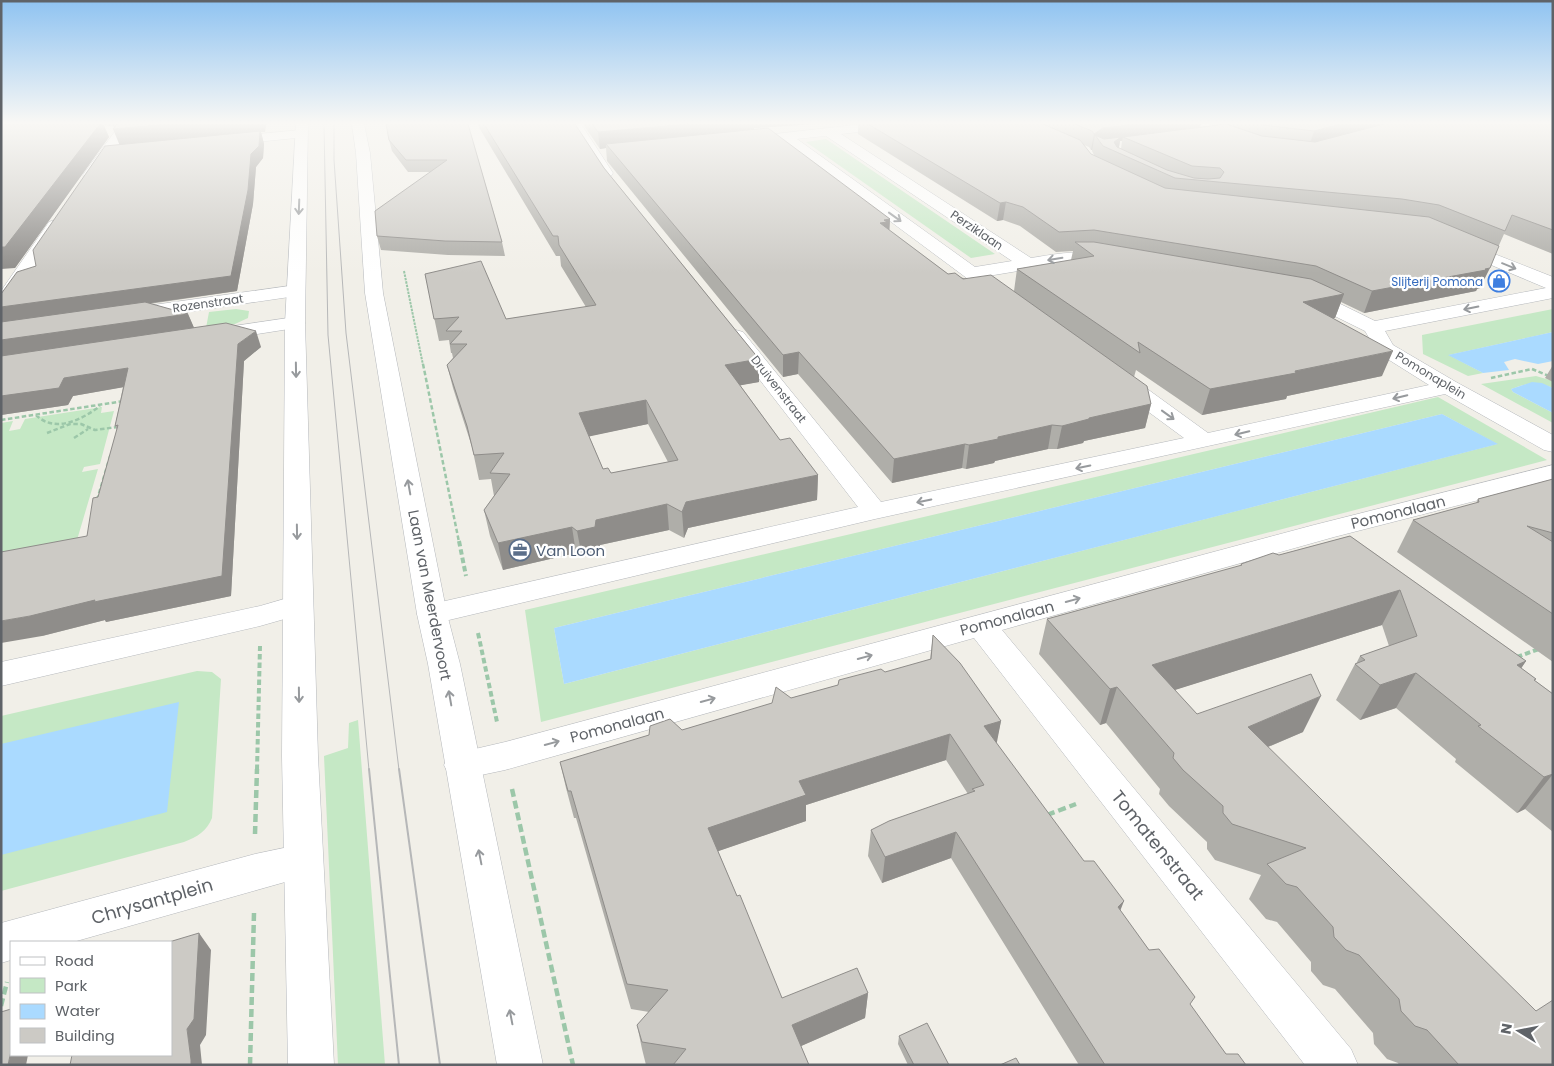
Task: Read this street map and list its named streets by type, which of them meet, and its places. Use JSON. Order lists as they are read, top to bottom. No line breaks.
{"streets":{"street":["Perziklaan","Rozenstraat","Pomonaplein","Druivenstraat","Pomonalaan","Laan van Meerdervoort","Tomatenstraat","Chrysantplein"]},"crossings":[["Pomonalaan","Laan van Meerdervoort"],["Pomonalaan","Tomatenstraat"]],"places":{"shop":["Slijterij Pomona"],"office":["Van Loon"]},"legend":["Road","Park","Water","Building"],"north":"left"}
